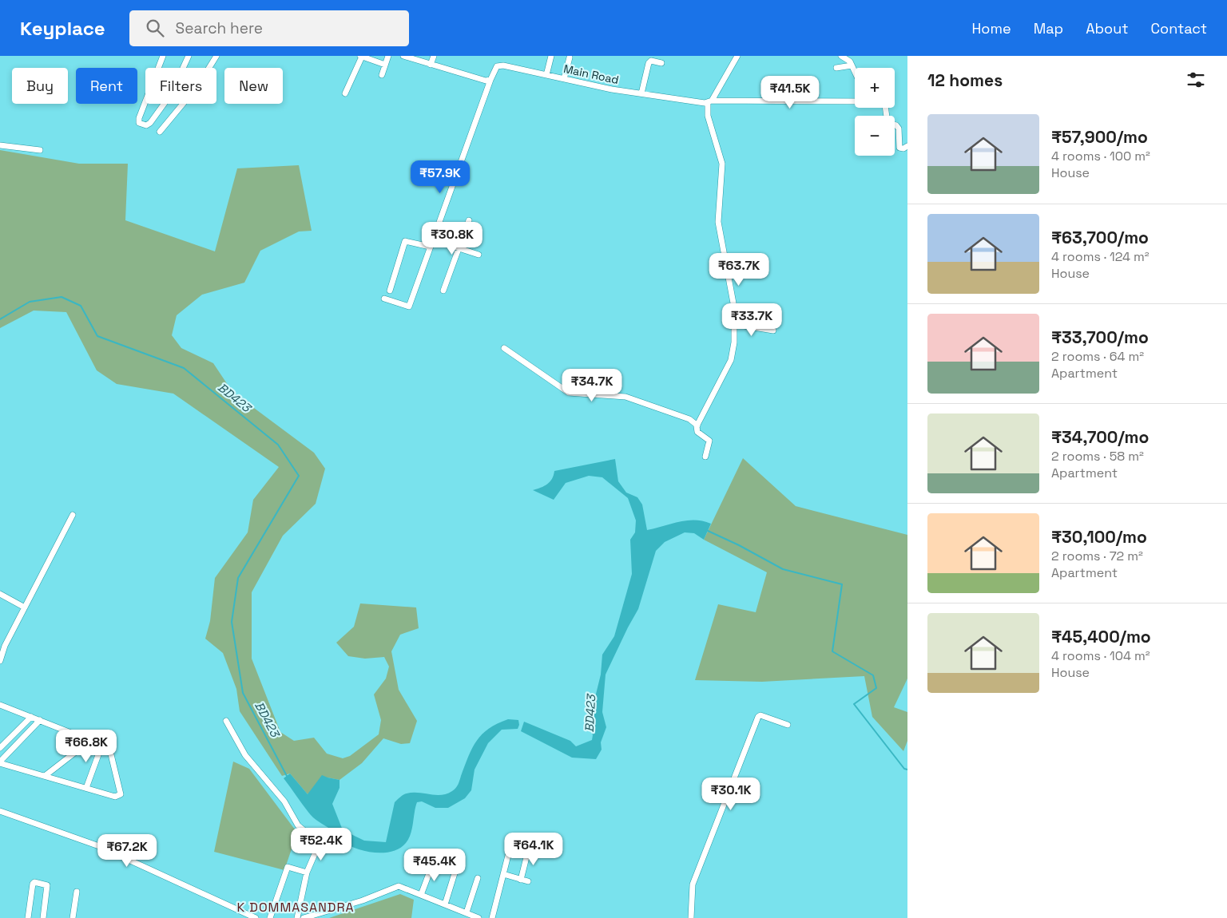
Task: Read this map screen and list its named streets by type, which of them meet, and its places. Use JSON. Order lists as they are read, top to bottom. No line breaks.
{"streets":{"street":["Main Road"]},"districts":["K DOMMASANDRA"],"water":["BD423"],"page":{"header":"Keyplace","search":"Search here","nav":["Home","Map","About","Contact"],"heading":"12 homes","map_buttons":["+","−"],"chip":["Buy","Rent","Filters","New"],"price":["₹41.5K","₹57.9K","₹30.8K","₹63.7K","₹33.7K","₹34.7K","₹66.8K","₹30.1K","₹52.4K","₹64.1K","₹67.2K","₹45.4K"],"list":[{"name":"₹57,900/mo","note":"4 rooms · 100 m² · House"},{"name":"₹63,700/mo","note":"4 rooms · 124 m² · House"},{"name":"₹33,700/mo","note":"2 rooms · 64 m² · Apartment"},{"name":"₹34,700/mo","note":"2 rooms · 58 m² · Apartment"},{"name":"₹30,100/mo","note":"2 rooms · 72 m² · Apartment"},{"name":"₹45,400/mo","note":"4 rooms · 104 m² · House"}]}}
